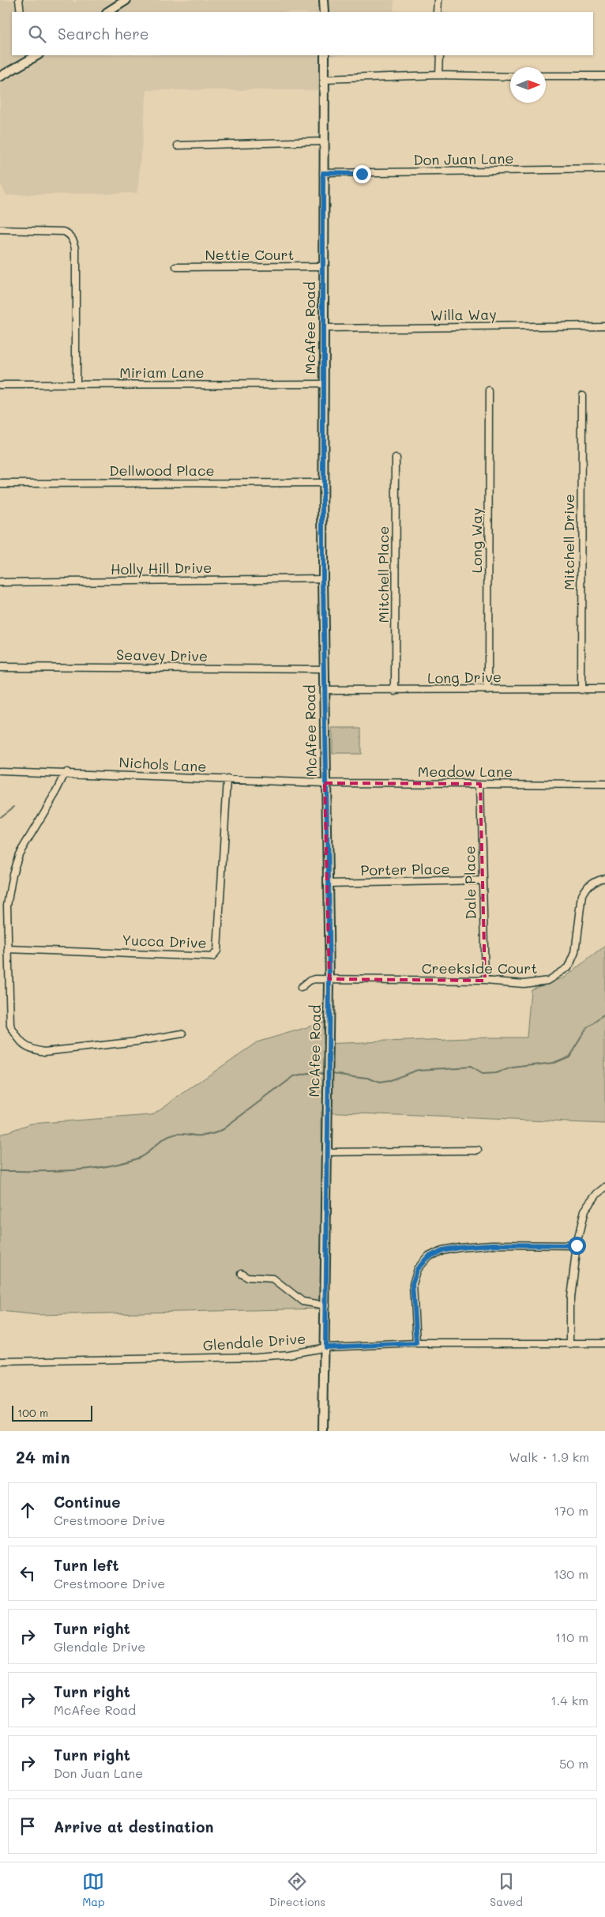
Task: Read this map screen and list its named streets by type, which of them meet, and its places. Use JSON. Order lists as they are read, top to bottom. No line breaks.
{"streets":{"street":["Don Juan Lane","Nettie Court","Willa Way","McAfee Road","Miriam Lane","Dellwood Place","Long Way","Mitchell Drive","Holly Hill Drive","Mitchell Place","Seavey Drive","Long Drive","Nichols Lane","Meadow Lane","Porter Place","Dale Place","Yucca Drive","Creekside Court","Glendale Drive"]},"crossings":[["Don Juan Lane","McAfee Road"],["Nettie Court","McAfee Road"],["Willa Way","McAfee Road"],["McAfee Road","Miriam Lane"],["McAfee Road","Dellwood Place"],["McAfee Road","Holly Hill Drive"],["McAfee Road","Seavey Drive"],["McAfee Road","Long Drive"],["McAfee Road","Nichols Lane"],["McAfee Road","Meadow Lane"],["McAfee Road","Porter Place"],["McAfee Road","Creekside Court"],["McAfee Road","Glendale Drive"],["Long Way","Long Drive"],["Mitchell Drive","Long Drive"],["Mitchell Place","Long Drive"],["Nichols Lane","Meadow Lane"],["Nichols Lane","Yucca Drive"],["Meadow Lane","Dale Place"],["Porter Place","Dale Place"],["Dale Place","Creekside Court"]],"scale_bar":"100 m","north":"right","page":{"search":"Search here","scale":"100 m","heading":["24 min","Walk · 1.9 km"],"list":[["Continue","Crestmoore Drive","170 m"],["Turn left","Crestmoore Drive","130 m"],["Turn right","Glendale Drive","110 m"],["Turn right","McAfee Road","1.4 km"],["Turn right","Don Juan Lane","50 m"],"Arrive at destination"],"nav":["Map","Directions","Saved"]}}
